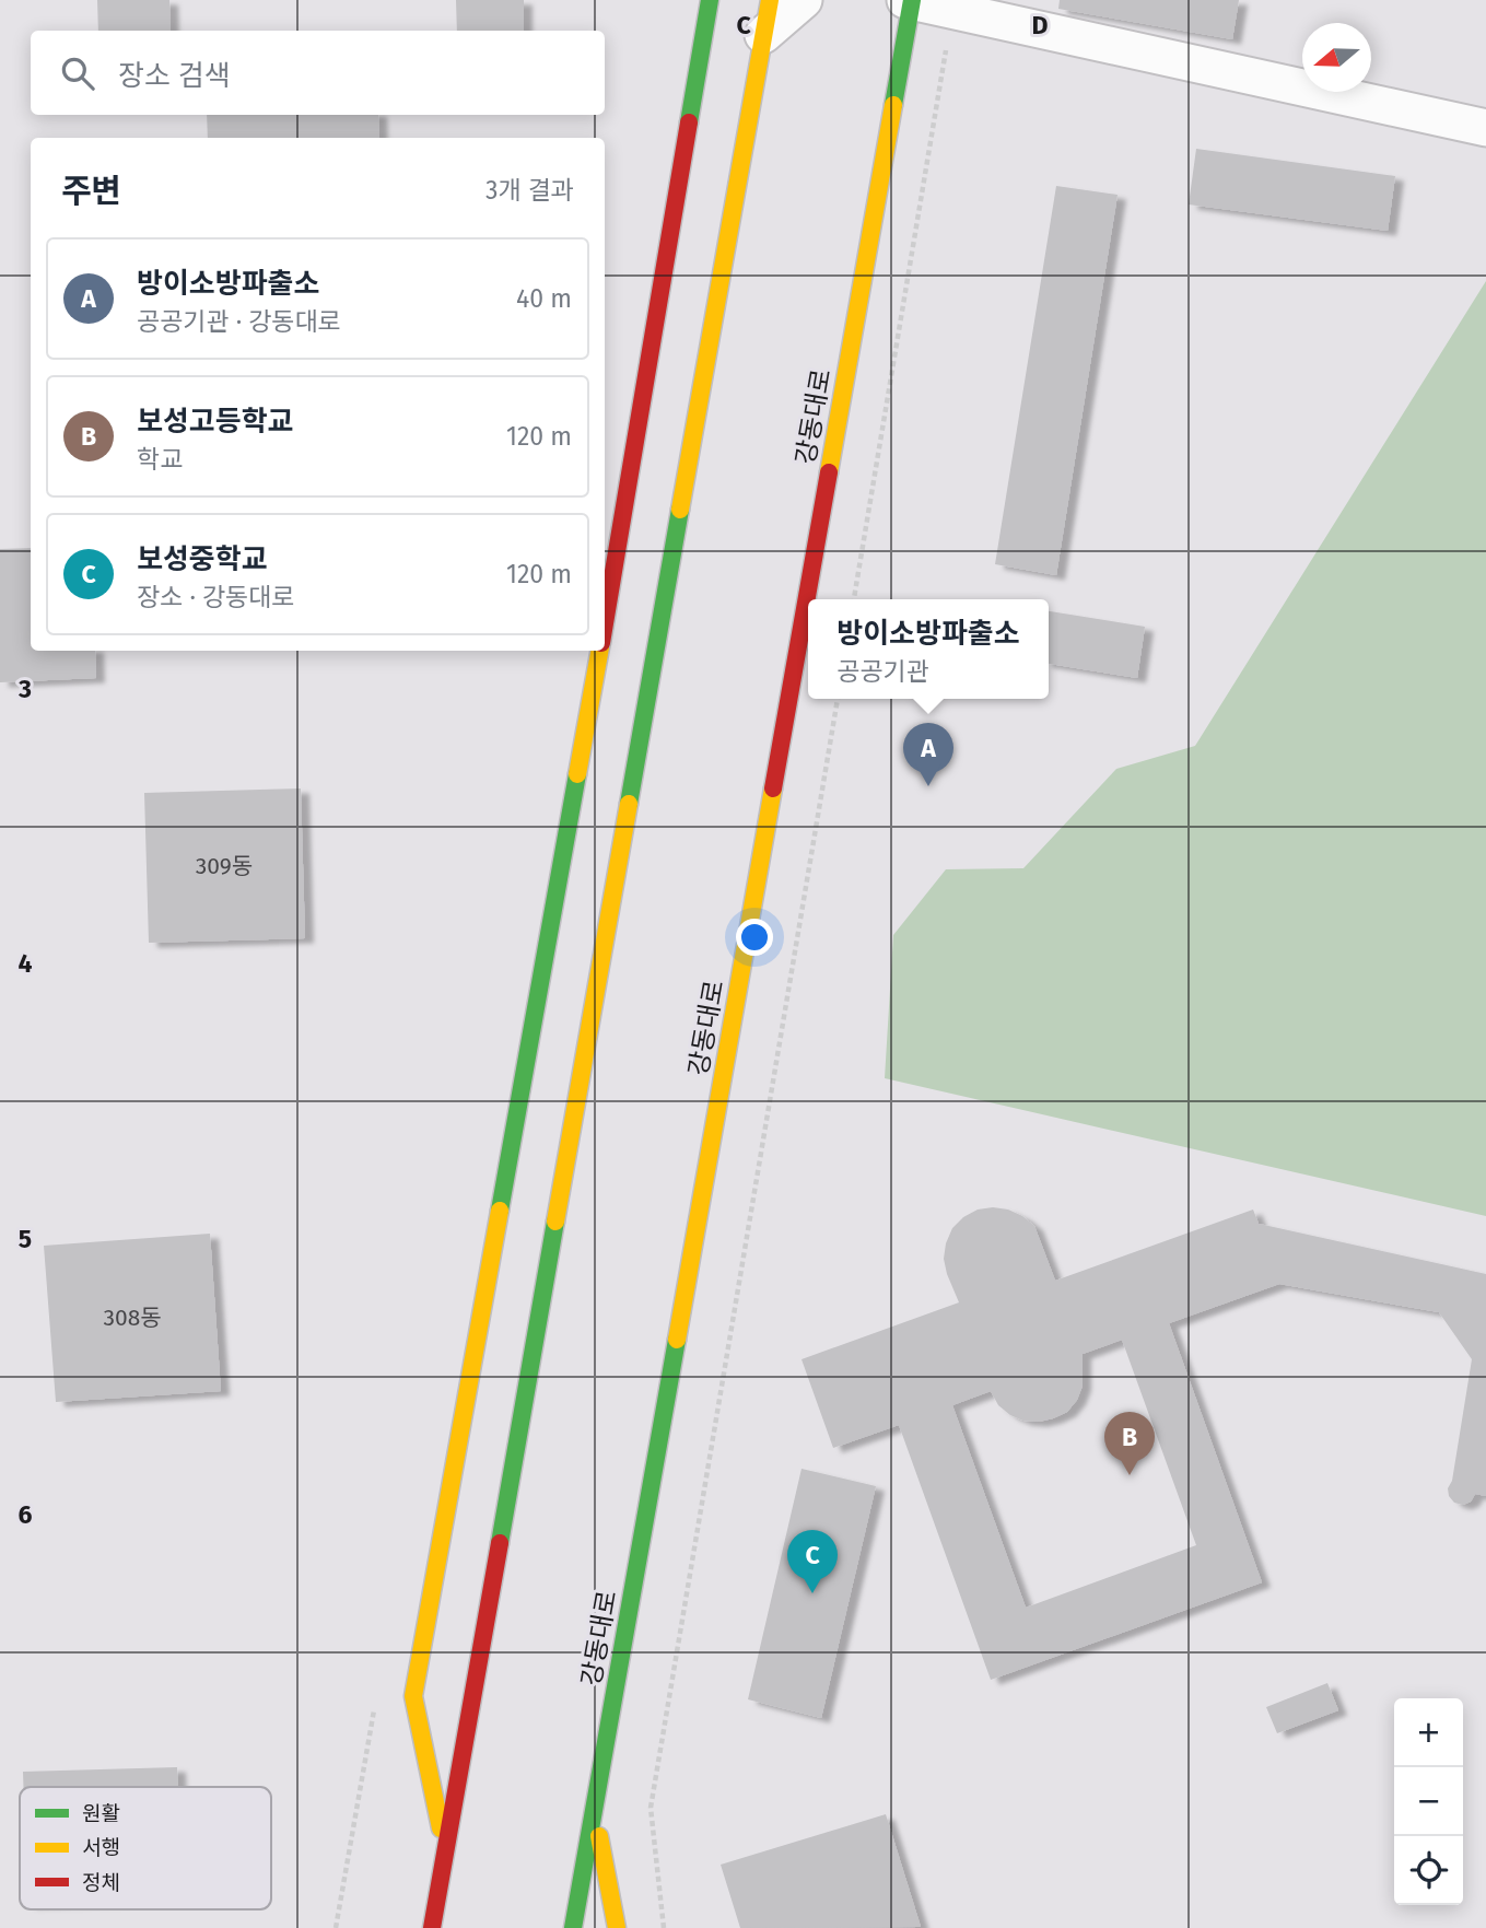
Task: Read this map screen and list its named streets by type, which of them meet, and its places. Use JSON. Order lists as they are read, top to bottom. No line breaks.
{"streets":{"main road":["강동대로"]},"house_numbers":["309동","308동"],"legend":["원활","서행","정체"],"north":"left","page":{"search":"장소 검색","heading":["주변","3개 결과"],"list":[{"mark":"A","name":"방이소방파출소","note":"공공기관 · 강동대로","value":"40 m"},{"mark":"B","name":"보성고등학교","note":"학교","value":"120 m"},{"mark":"C","name":"보성중학교","note":"장소 · 강동대로","value":"120 m"}],"popup":["방이소방파출소","공공기관"],"pins":["A","B","C"],"map_buttons":["+","−"]},"grid":{"columns":["C","D"],"rows":["3","4","5","6"]}}
